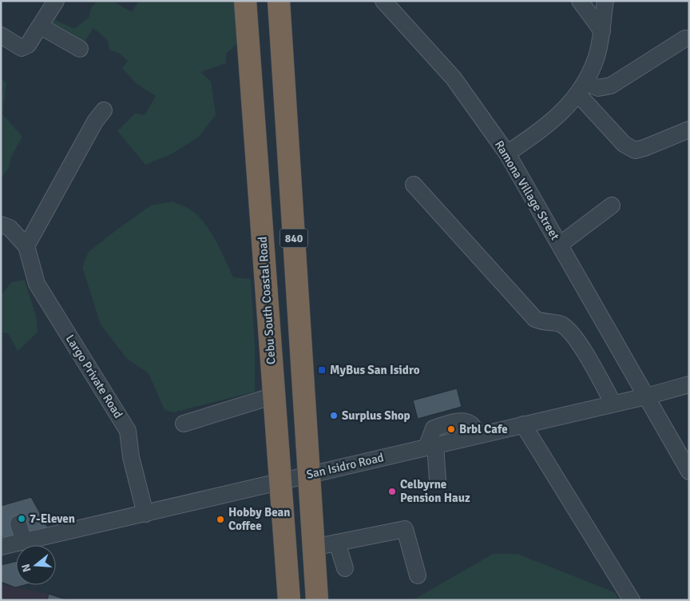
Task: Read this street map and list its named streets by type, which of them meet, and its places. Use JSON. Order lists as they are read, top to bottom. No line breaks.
{"streets":{"highway":["840","Cebu South Coastal Road"],"street":["Ramona Village Street","Largo Private Road","San Isidro Road"]},"crossings":[["Ramona Village Street","San Isidro Road"],["840","San Isidro Road"],["Cebu South Coastal Road","San Isidro Road"],["Largo Private Road","San Isidro Road"]],"places":{"transit":["MyBus San Isidro"],"other":["Surplus Shop","Brbl Cafe","Celbyrne Pension Hauz","7-Eleven","Hobby Bean Coffee"]},"north":"left"}
